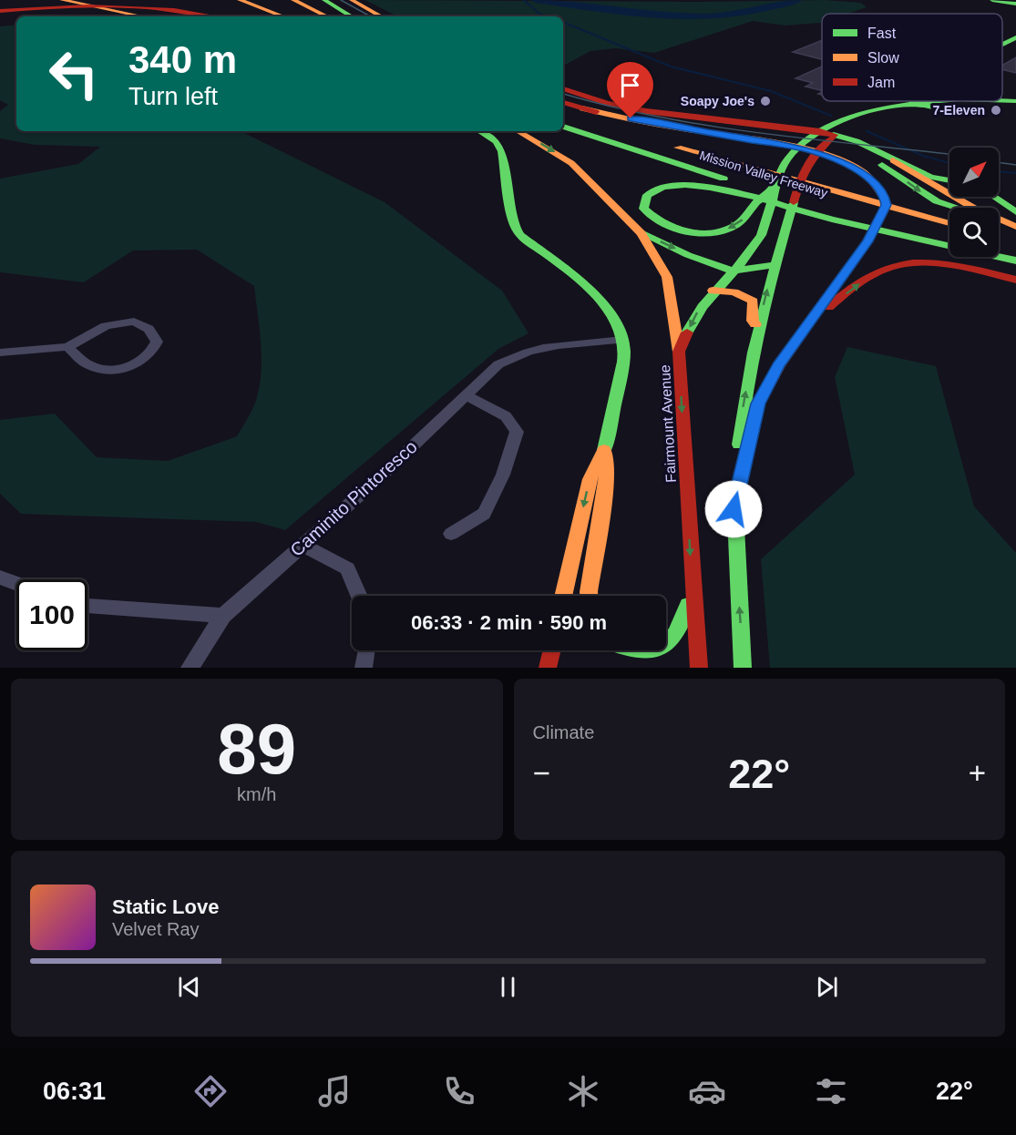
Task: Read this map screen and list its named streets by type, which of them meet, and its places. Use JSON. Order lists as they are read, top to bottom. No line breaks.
{"streets":{"main road":["Mission Valley Freeway","Fairmount Avenue"],"street":["Caminito Pintoresco"]},"places":["Soapy Joe's","7-Eleven"],"legend":["Fast","Slow","Jam"],"north":"top right","page":{"turn":["340 m","Turn left"],"limit":"100","trip":"06:33 · 2 min · 590 m","tile":[["89","km/h"],"Climate"],"heat":["−","22°","+"],"song":["Static Love","Velvet Ray"],"tabs":["06:31","22°"]}}
